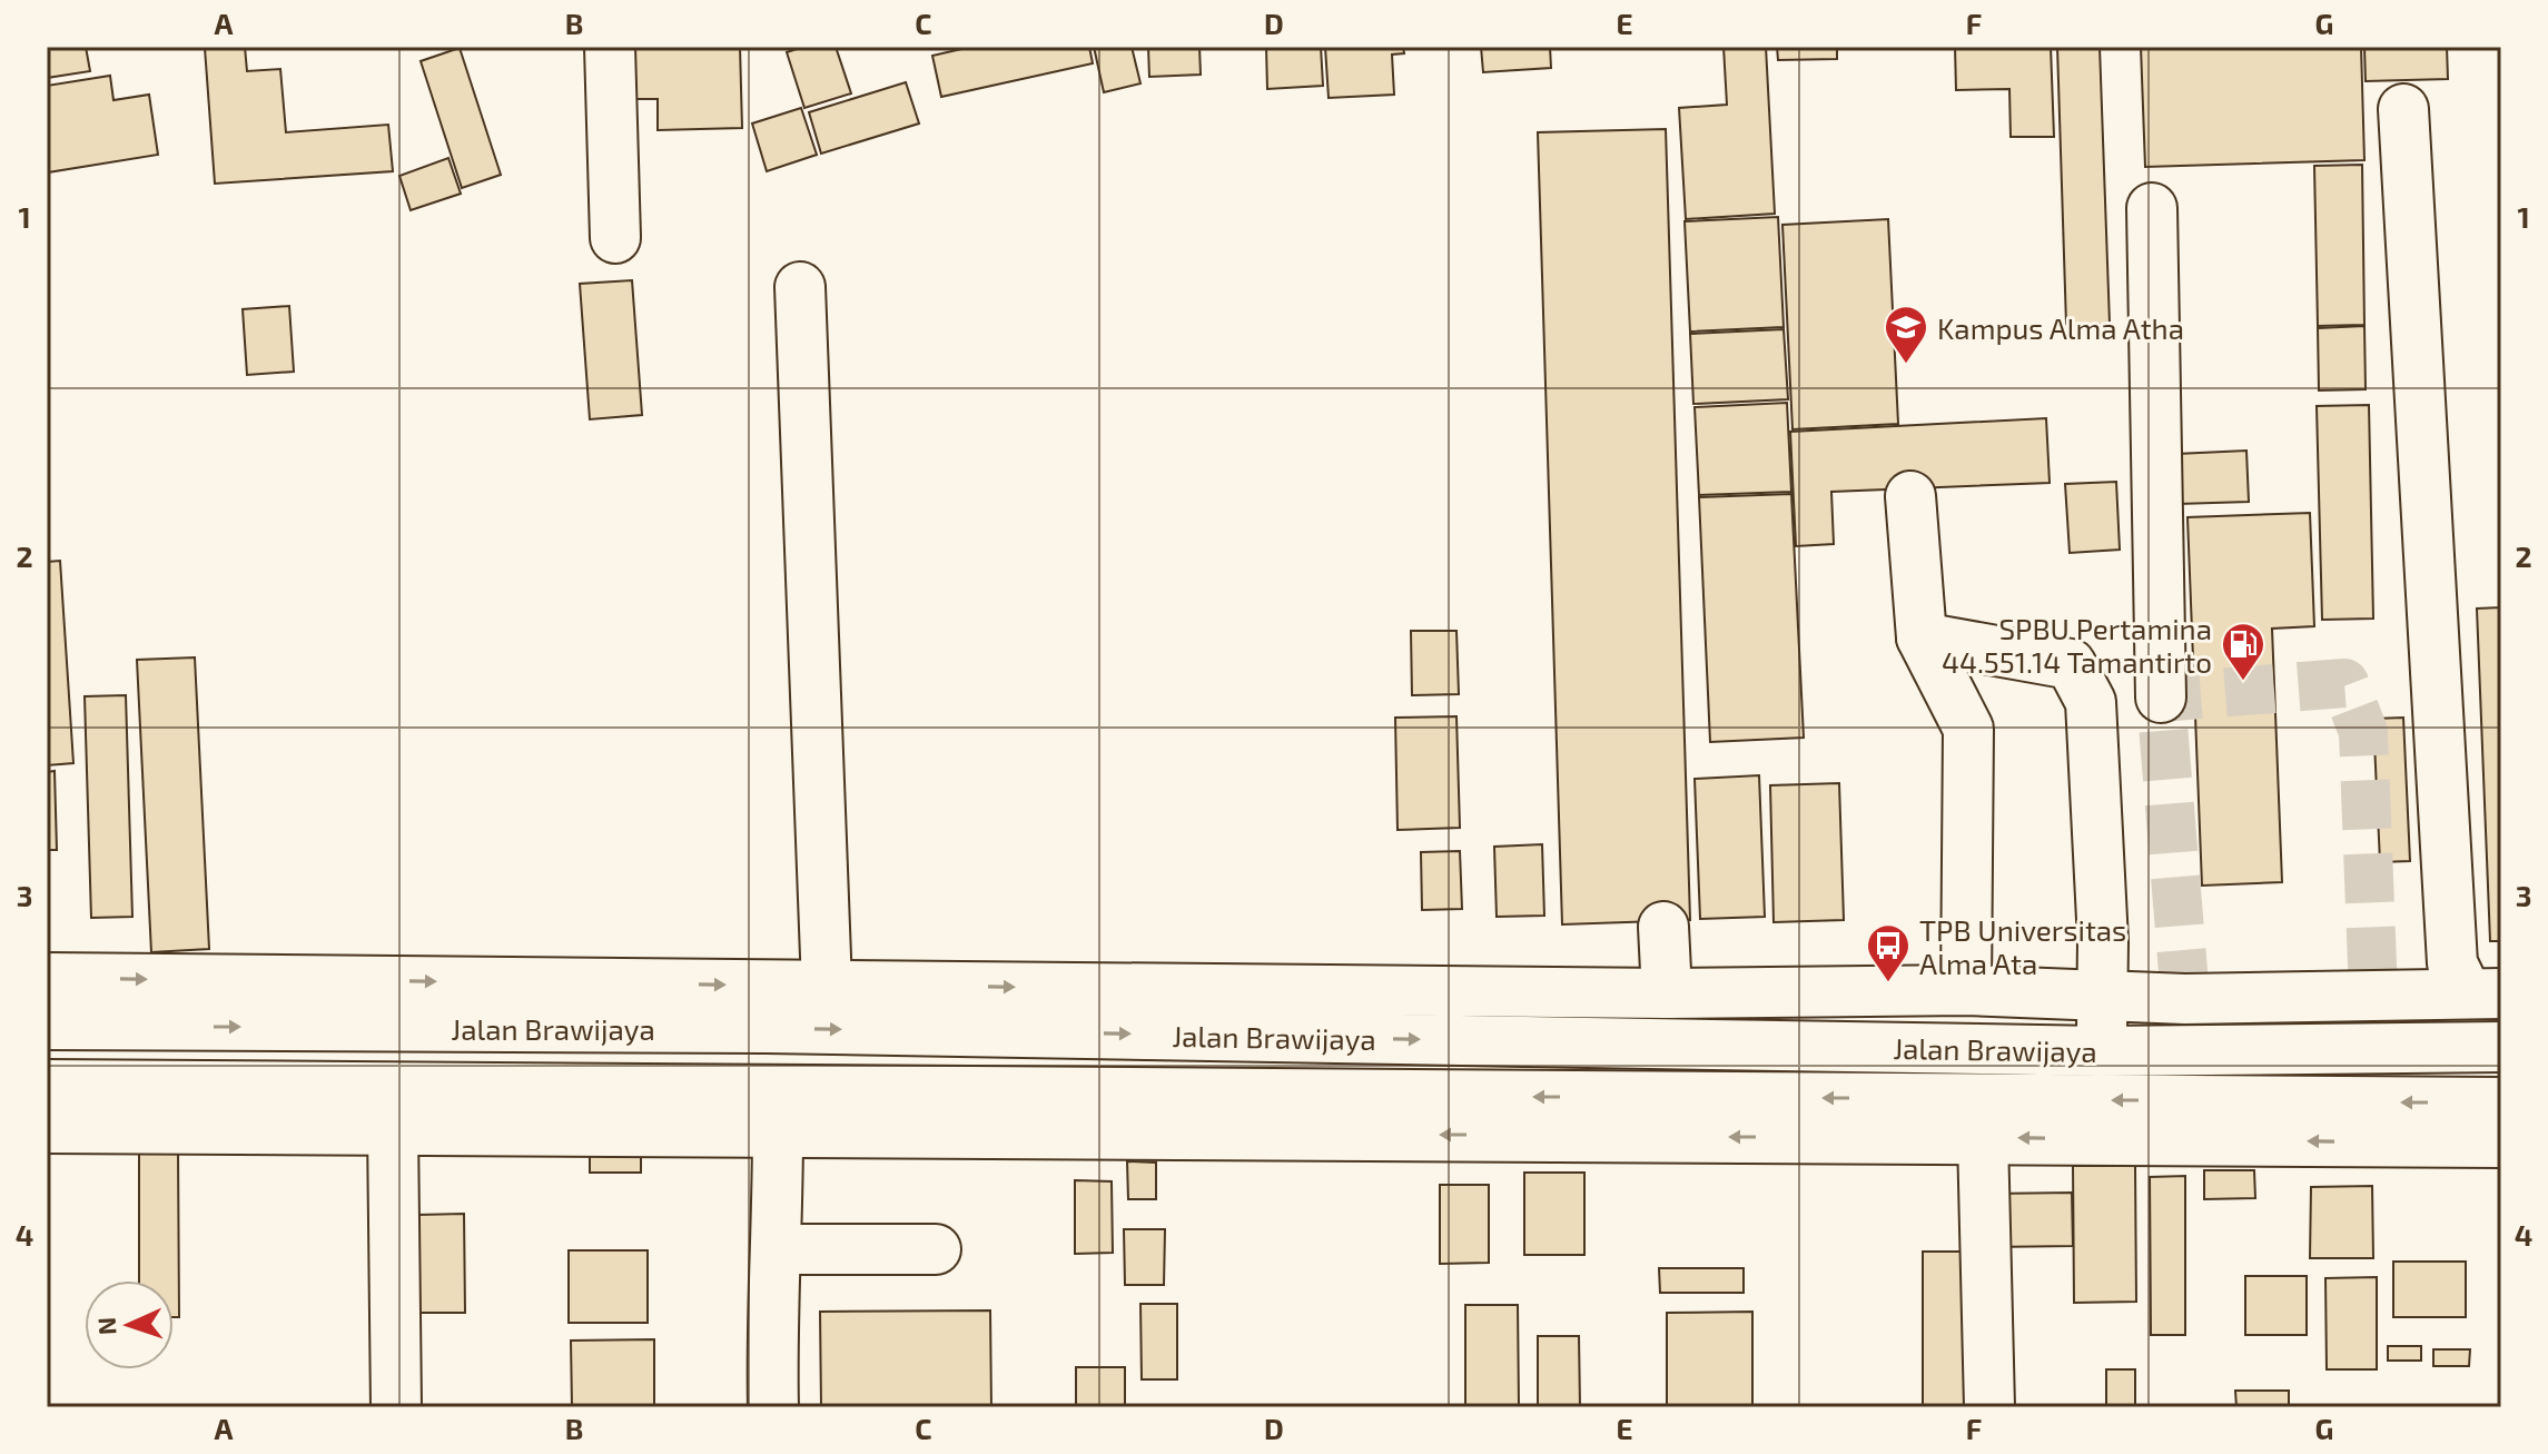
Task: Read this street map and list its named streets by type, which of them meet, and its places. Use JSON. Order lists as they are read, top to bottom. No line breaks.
{"streets":{"main road":["Jalan Brawijaya"]},"places":{"school or university":["Kampus Alma Atha"],"fuel station":["SPBU Pertamina 44.551.14 Tamantirto"],"bus stop":["TPB Universitas Alma Ata"]},"north":"left","grid":{"columns":["A","B","C","D","E","F","G"],"rows":["1","2","3","4"]}}
